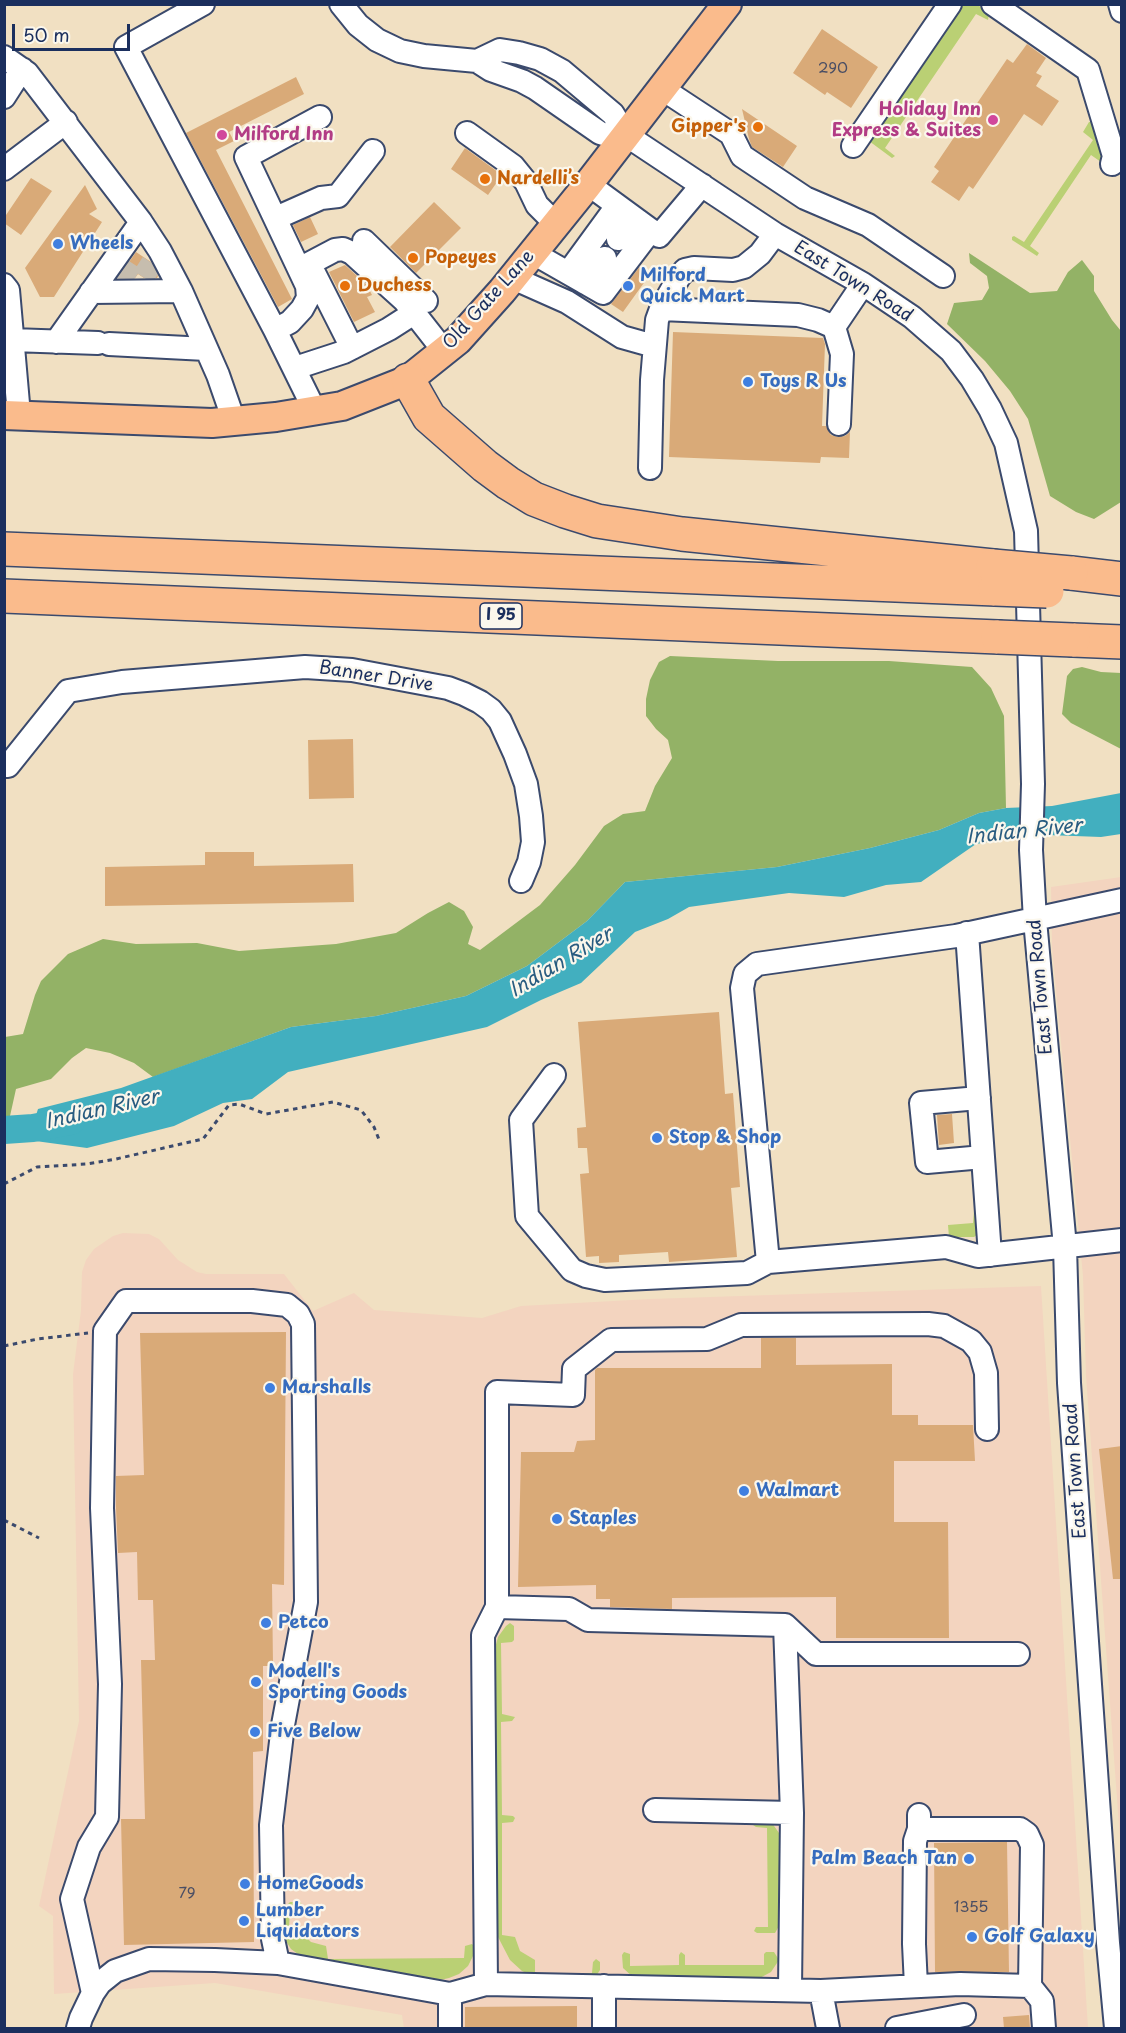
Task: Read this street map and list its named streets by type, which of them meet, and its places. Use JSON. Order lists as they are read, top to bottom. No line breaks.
{"streets":{"highway":["I 95"],"main road":["Old Gate Lane"],"street":["East Town Road","Banner Drive"]},"crossings":[["East Town Road","Old Gate Lane"]],"water":["Indian River"],"places":["Holiday Inn Express & Suites","Gipper's","Milford Inn","Nardelli’s","Wheels","Popeyes","Duchess","Milford Quick Mart","Toys R Us","Stop & Shop","Marshalls","Walmart","Staples","Petco","Modell's Sporting Goods","Five Below","Palm Beach Tan","HomeGoods","Lumber Liquidators","Golf Galaxy"],"house_numbers":["290","79","1355"],"scale_bar":"50 m"}
